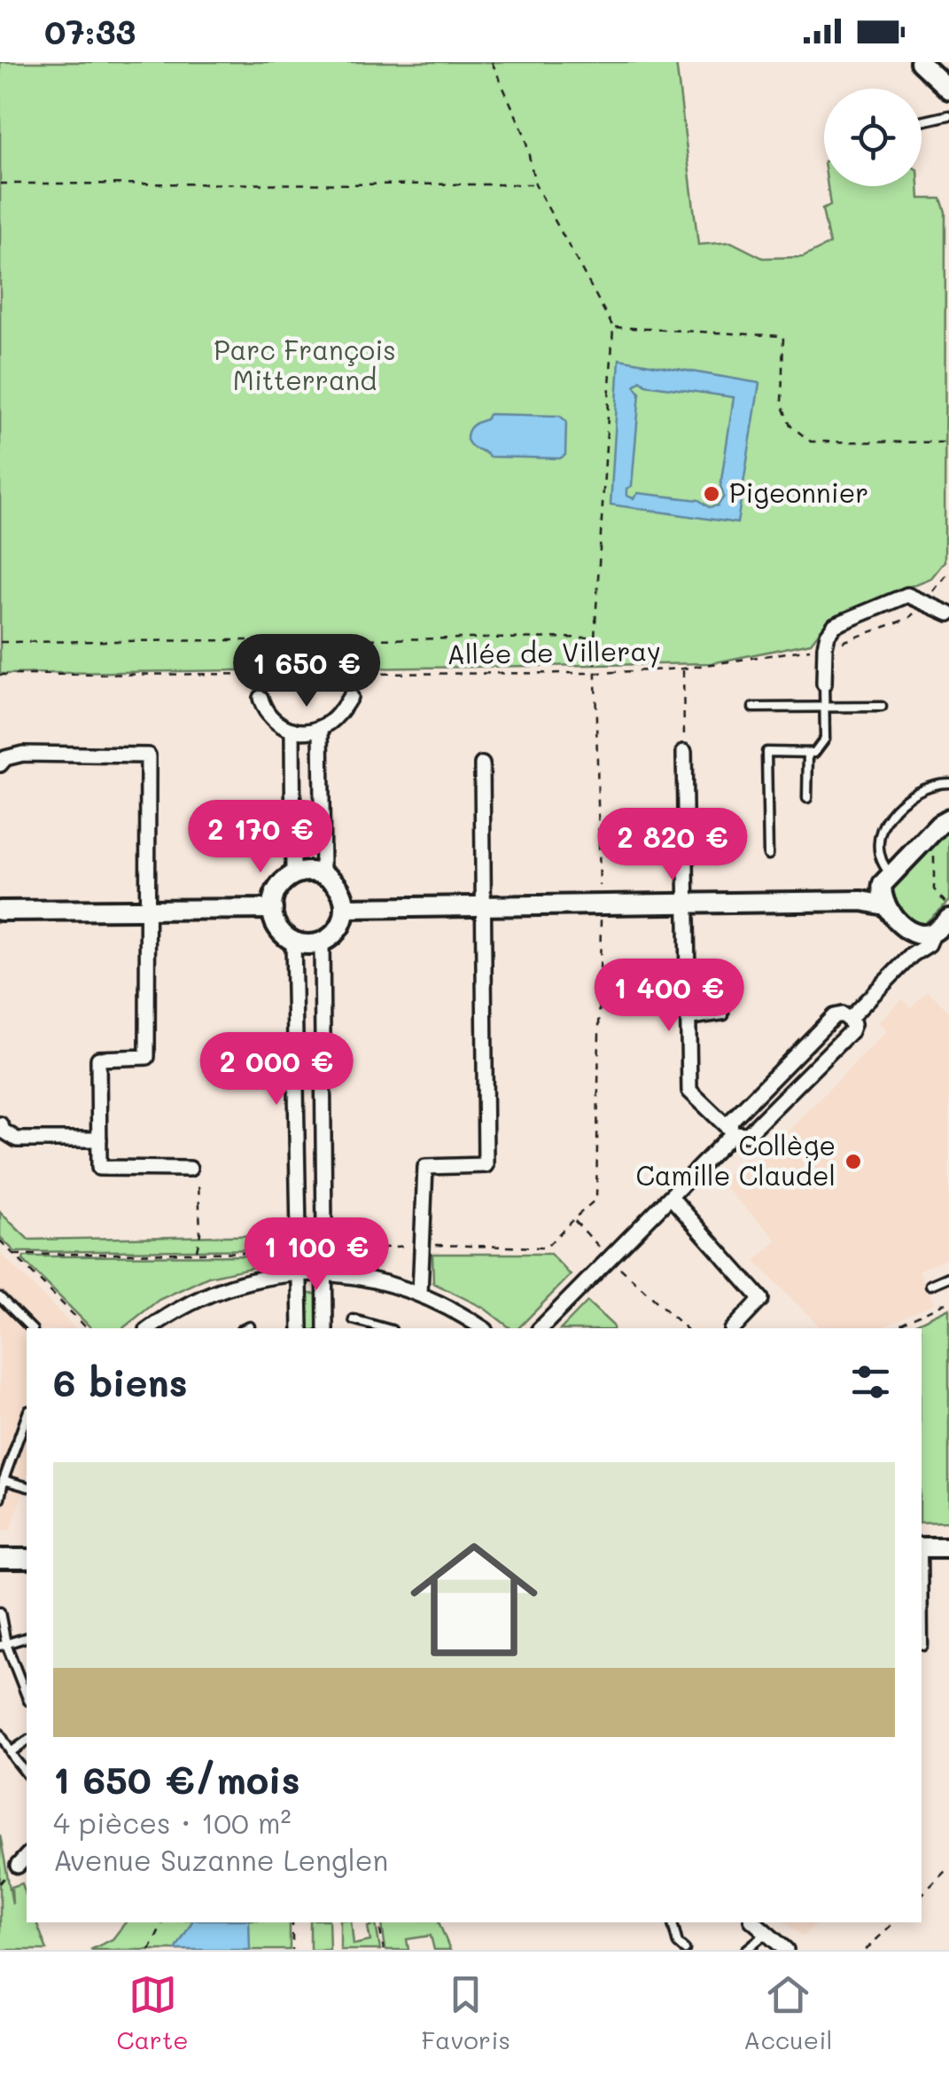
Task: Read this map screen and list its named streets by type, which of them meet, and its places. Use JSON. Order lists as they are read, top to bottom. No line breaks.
{"streets":{"path":["Allée de Villeray"]},"parks":["Parc François Mitterrand"],"places":["Pigeonnier","Collège Camille Claudel"],"page":{"status":"07:33","price":["1 650 €","2 170 €","2 820 €","1 400 €","2 000 €","1 100 €"],"heading":"6 biens","list":[{"name":"1 650 €/mois","note":"4 pièces · 100 m² · Avenue Suzanne Lenglen"}],"tabs":["Carte","Favoris","Accueil"]}}
